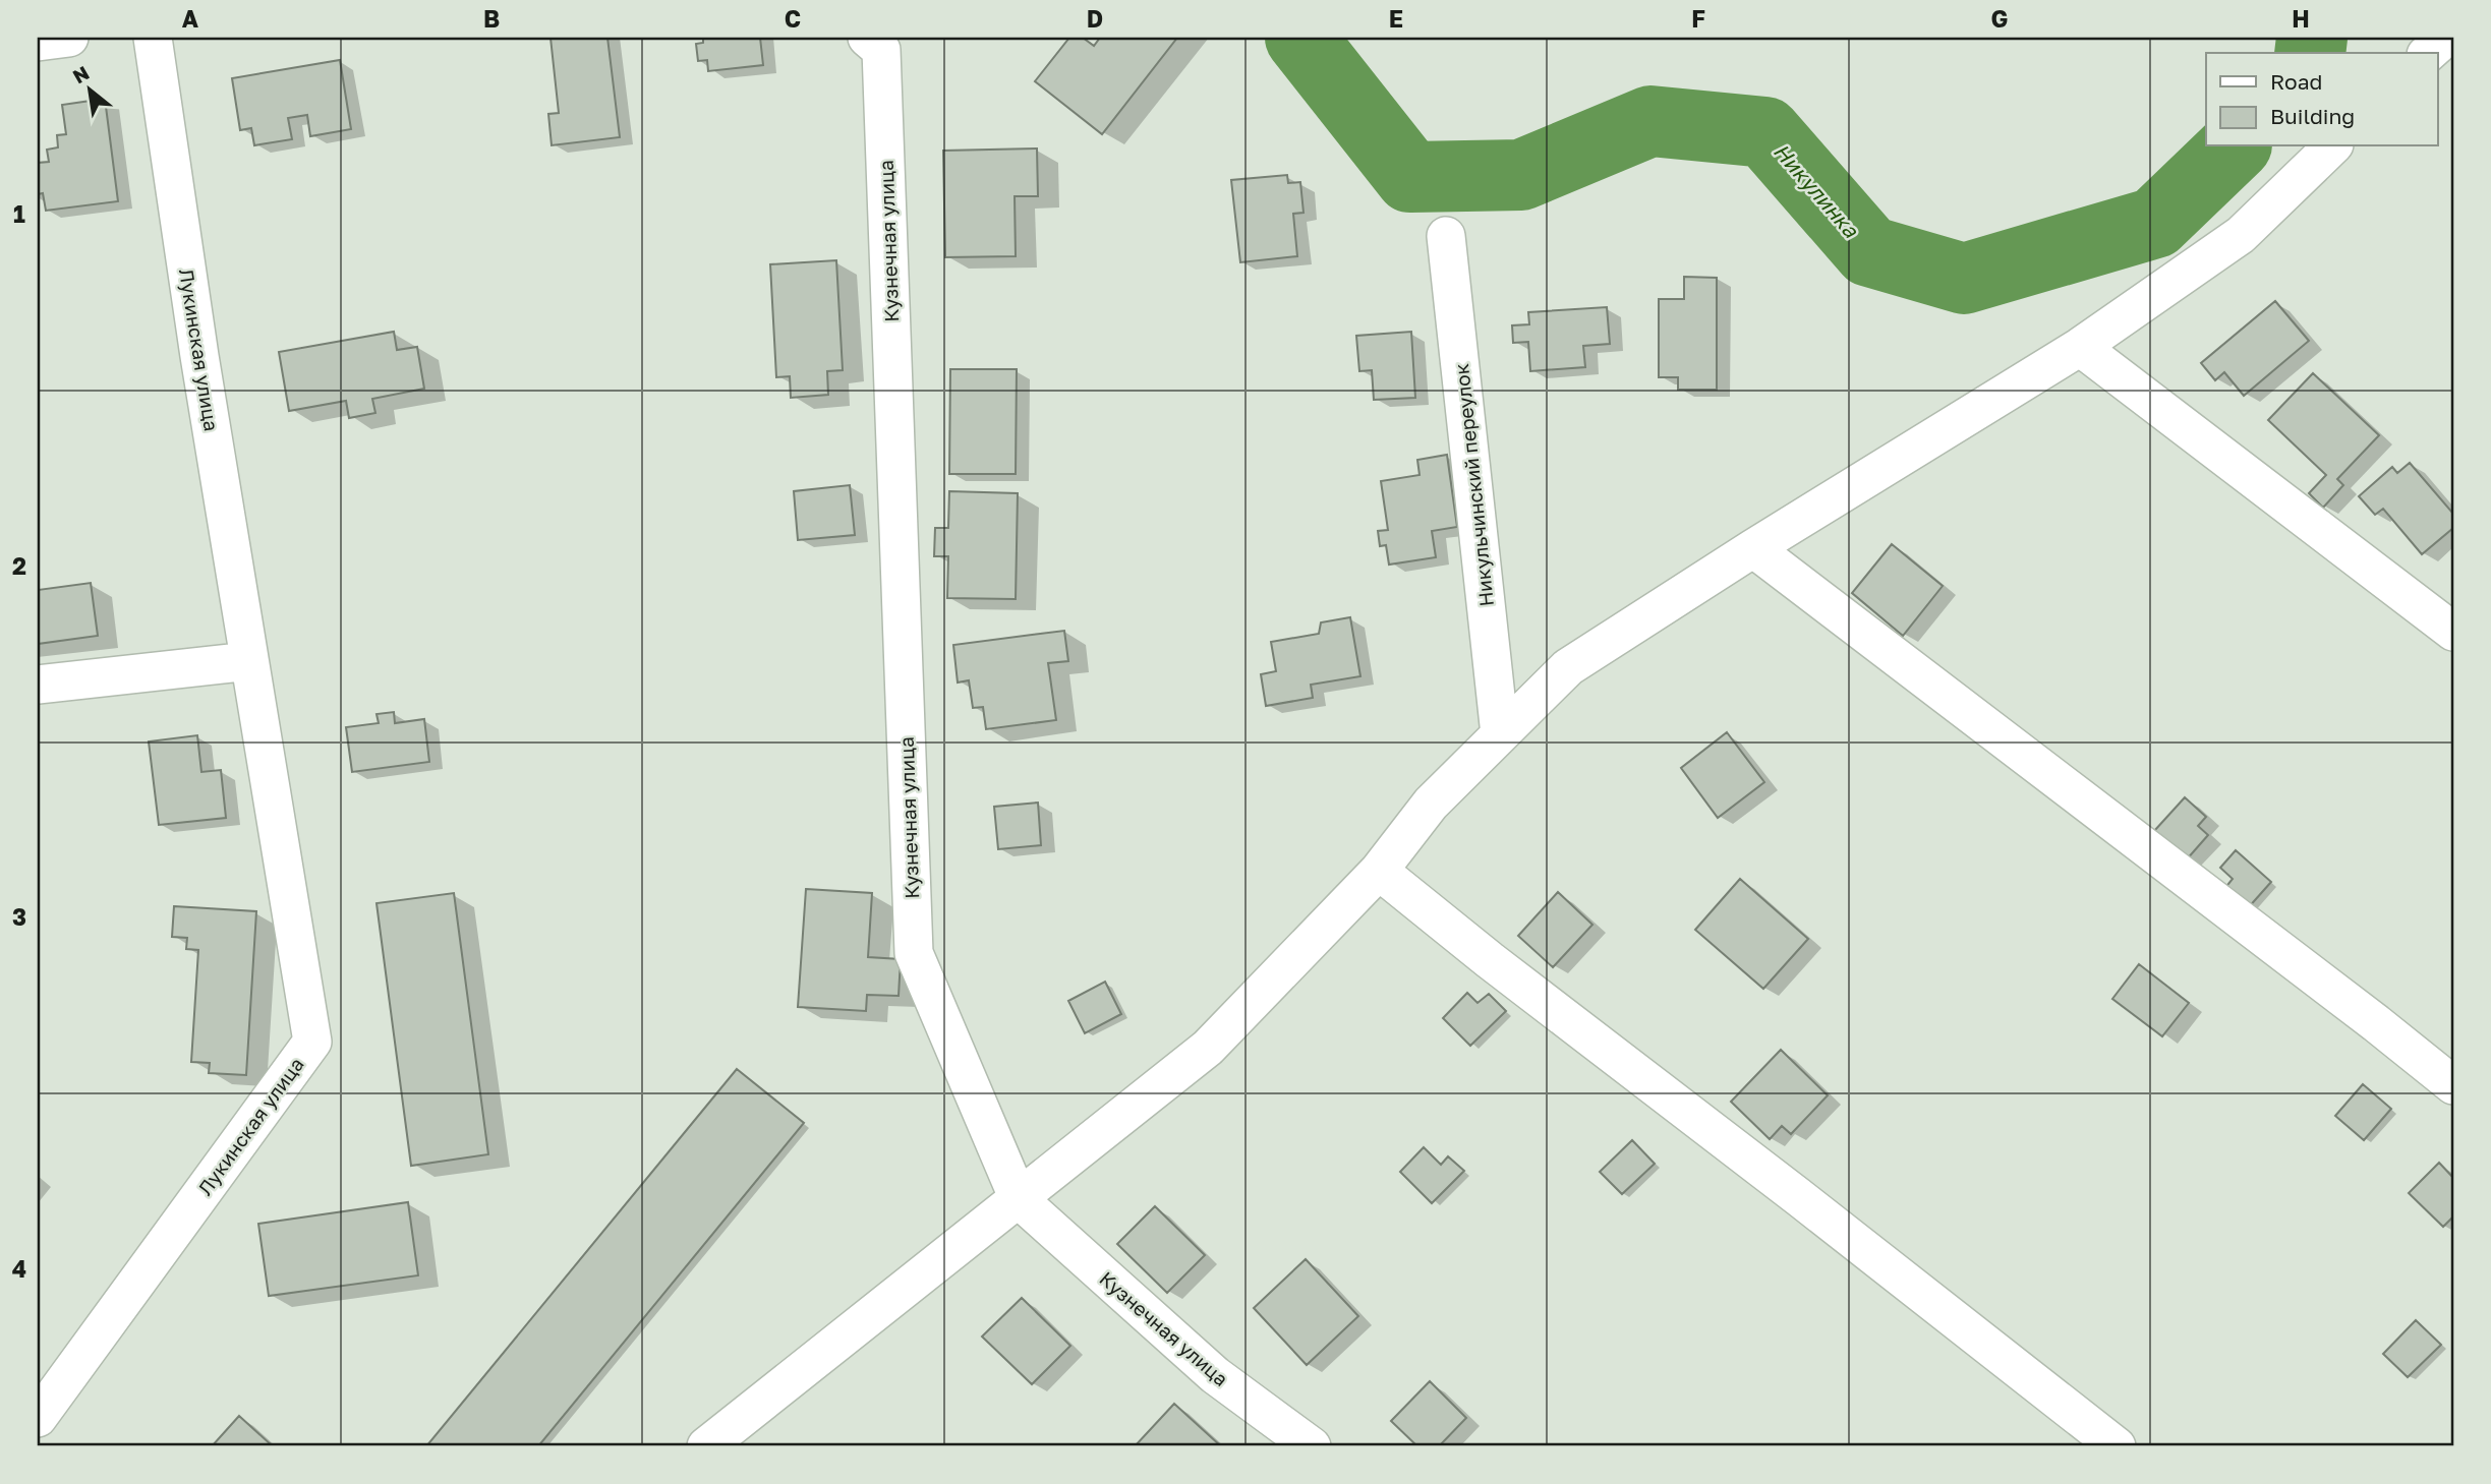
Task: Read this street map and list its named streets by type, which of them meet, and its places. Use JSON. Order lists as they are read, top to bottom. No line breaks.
{"streets":{"street":["Кузнечная улица","Лукинская улица","Никульчинский переулок"]},"water":["Никулинка"],"legend":["Road","Building"],"north":"top left","grid":{"columns":["A","B","C","D","E","F","G","H"],"rows":["1","2","3","4"]}}
